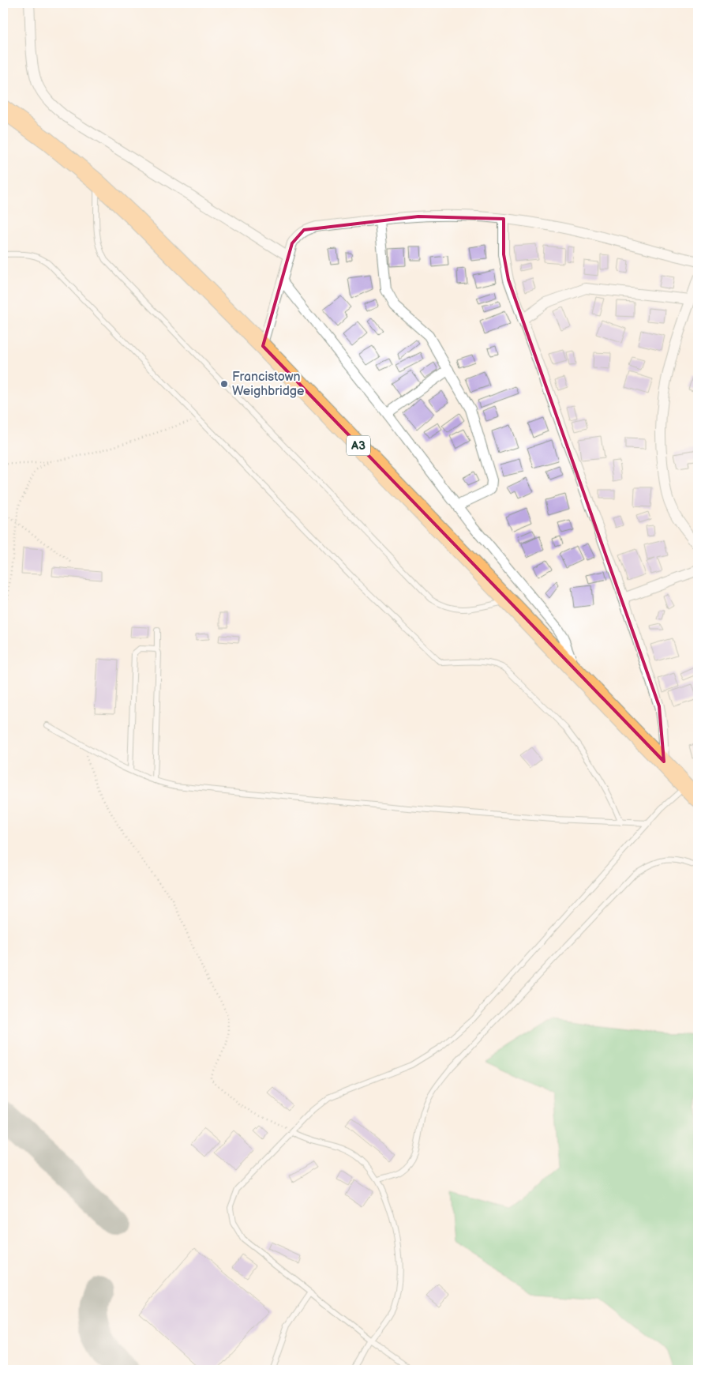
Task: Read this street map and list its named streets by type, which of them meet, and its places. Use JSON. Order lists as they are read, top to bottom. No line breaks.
{"streets":{"highway":["A3"]},"places":["Francistown Weighbridge"]}
